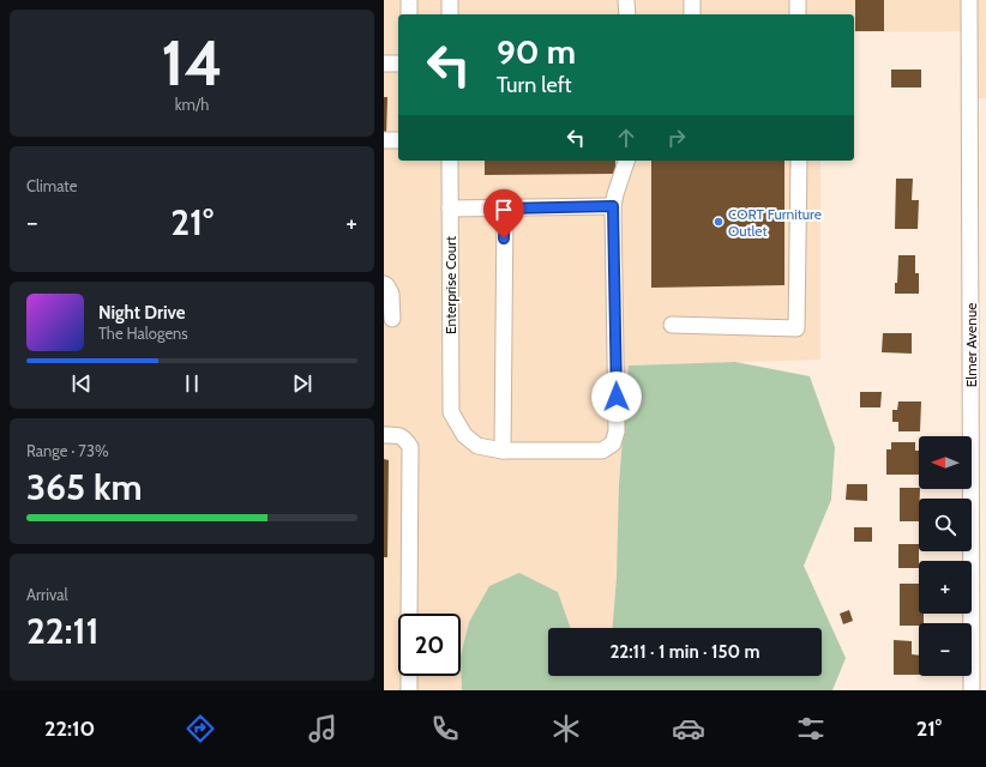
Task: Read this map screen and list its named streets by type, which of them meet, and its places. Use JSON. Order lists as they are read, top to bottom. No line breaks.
{"streets":{"street":["Enterprise Court","Elmer Avenue"]},"places":["CORT Furniture Outlet"],"north":"left","page":{"tile":[["14","km/h"],"Climate",["Range · 73%","365 km"],["Arrival","22:11"]],"turn":["90 m","Turn left"],"heat":["−","21°","+"],"song":["Night Drive","The Halogens"],"map_buttons":["+","−"],"limit":"20","trip":"22:11 · 1 min · 150 m","tabs":["22:10","21°"]}}
